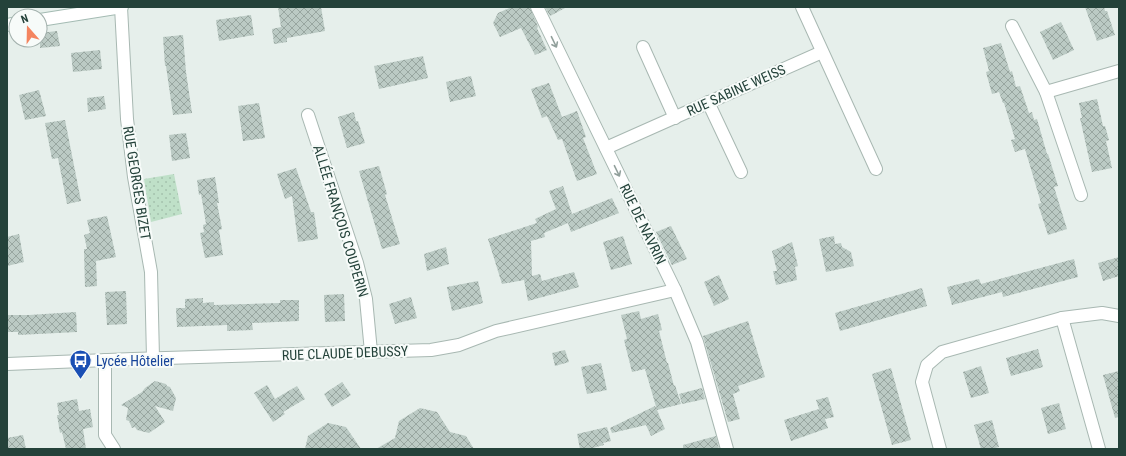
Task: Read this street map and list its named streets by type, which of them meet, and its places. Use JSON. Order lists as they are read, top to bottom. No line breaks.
{"streets":{"street":["RUE SABINE WEISS","RUE GEORGES BIZET","ALLÉE FRANÇOIS COUPERIN","RUE DE NAVRIN","RUE CLAUDE DEBUSSY"]},"crossings":[["RUE SABINE WEISS","RUE DE NAVRIN"],["RUE GEORGES BIZET","RUE CLAUDE DEBUSSY"],["ALLÉE FRANÇOIS COUPERIN","RUE CLAUDE DEBUSSY"],["RUE DE NAVRIN","RUE CLAUDE DEBUSSY"]],"one_way":["RUE DE NAVRIN"],"places":{"bus stop":["Lycée Hôtelier"]},"north":"top"}
